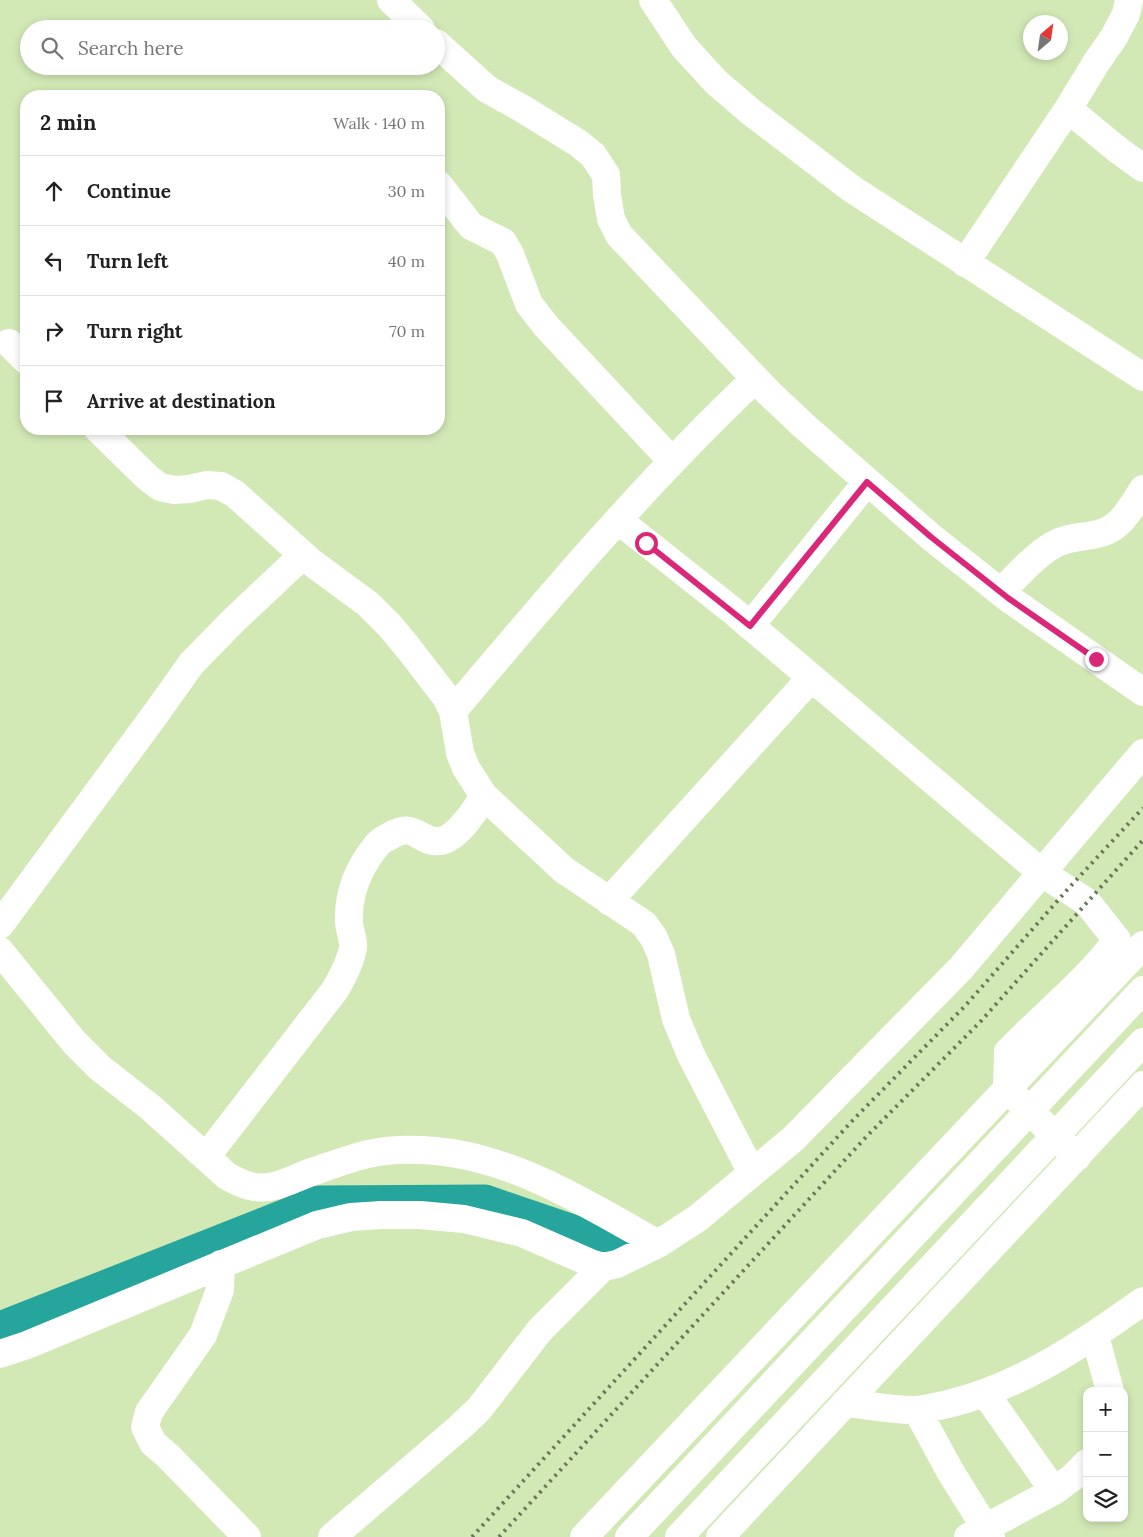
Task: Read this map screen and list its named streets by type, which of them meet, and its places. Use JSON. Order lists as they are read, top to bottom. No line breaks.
{"north":"top right","page":{"search":"Search here","heading":["2 min","Walk · 140 m"],"list":[["Continue","30 m"],["Turn left","40 m"],["Turn right","70 m"],"Arrive at destination"],"map_buttons":["+","−"]}}
